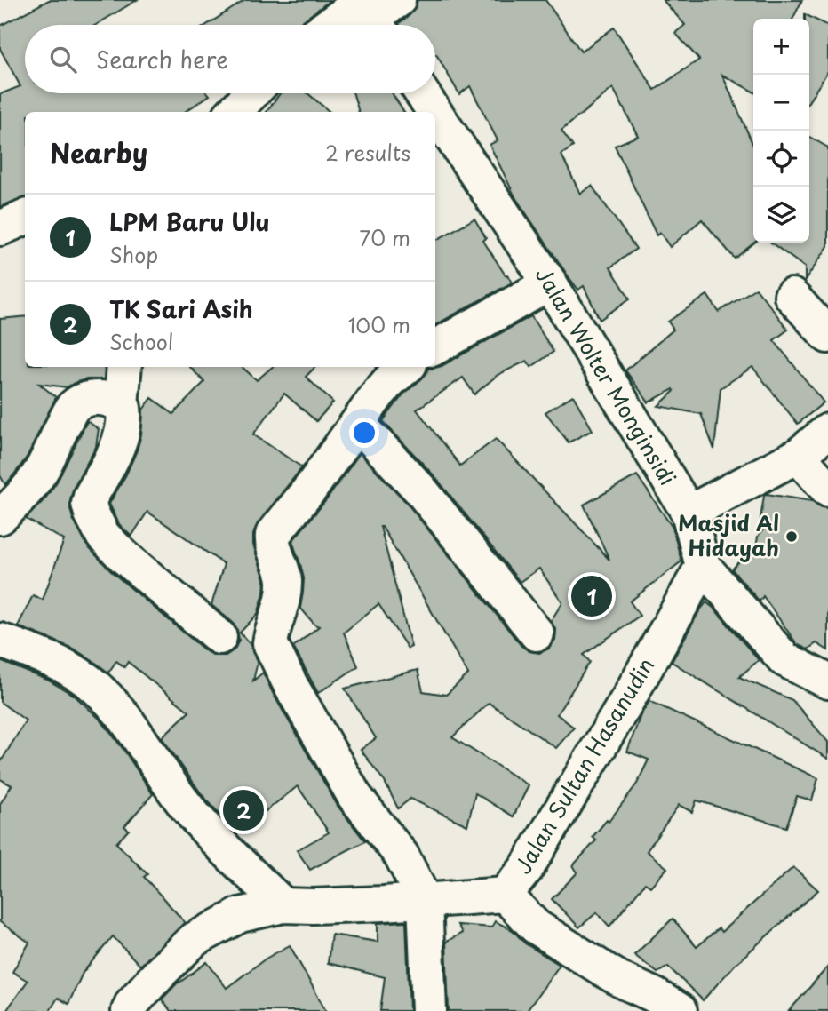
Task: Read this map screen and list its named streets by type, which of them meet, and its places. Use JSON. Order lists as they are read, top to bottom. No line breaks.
{"streets":{"street":["Jalan Wolter Monginsidi","Jalan Sultan Hasanudin"]},"crossings":[["Jalan Wolter Monginsidi","Jalan Sultan Hasanudin"]],"places":["Masjid Al Hidayah"],"page":{"map_buttons":["+","−"],"search":"Search here","heading":["Nearby","2 results"],"list":[{"mark":"1","name":"LPM Baru Ulu","note":"Shop","value":"70 m"},{"mark":"2","name":"TK Sari Asih","note":"School","value":"100 m"}],"pins":["1","2"]}}
